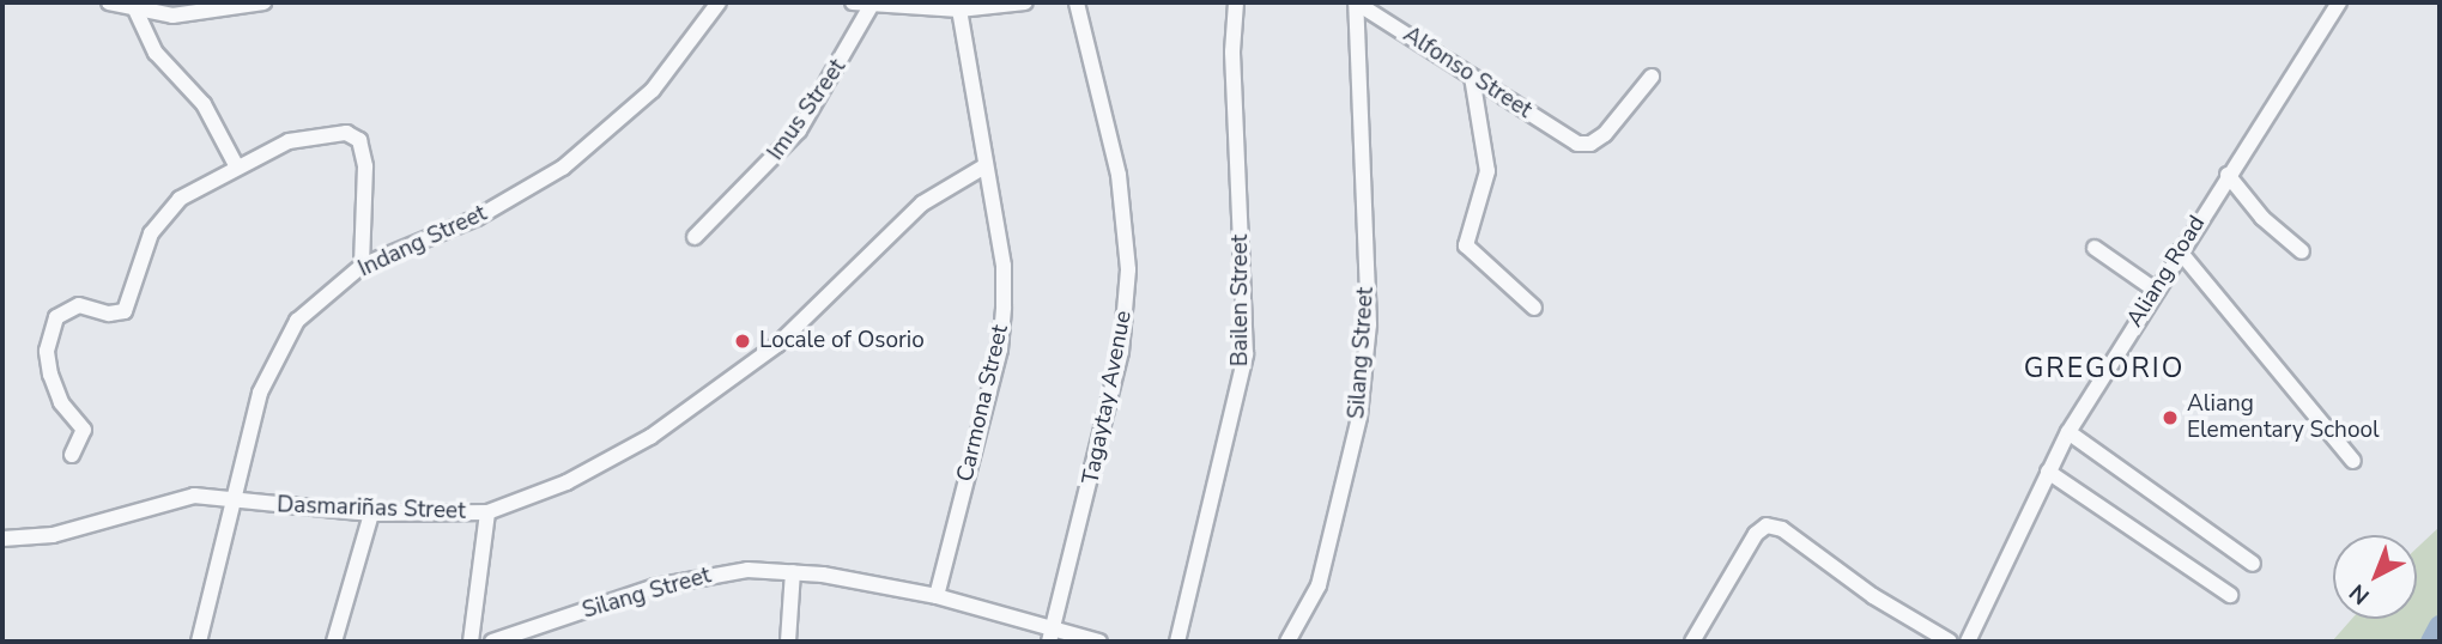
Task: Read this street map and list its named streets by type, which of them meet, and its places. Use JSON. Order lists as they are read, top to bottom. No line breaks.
{"streets":{"street":["Alfonso Street","Imus Street","Indang Street","Aliang Road","Bailen Street","Silang Street","Tagaytay Avenue","Carmona Street","Dasmariñas Street"]},"crossings":[["Alfonso Street","Silang Street"],["Indang Street","Dasmariñas Street"],["Silang Street","Tagaytay Avenue"],["Silang Street","Carmona Street"],["Carmona Street","Dasmariñas Street"]],"districts":["GREGORIO"],"places":["Locale of Osorio","Aliang Elementary School"],"north":"bottom left"}
